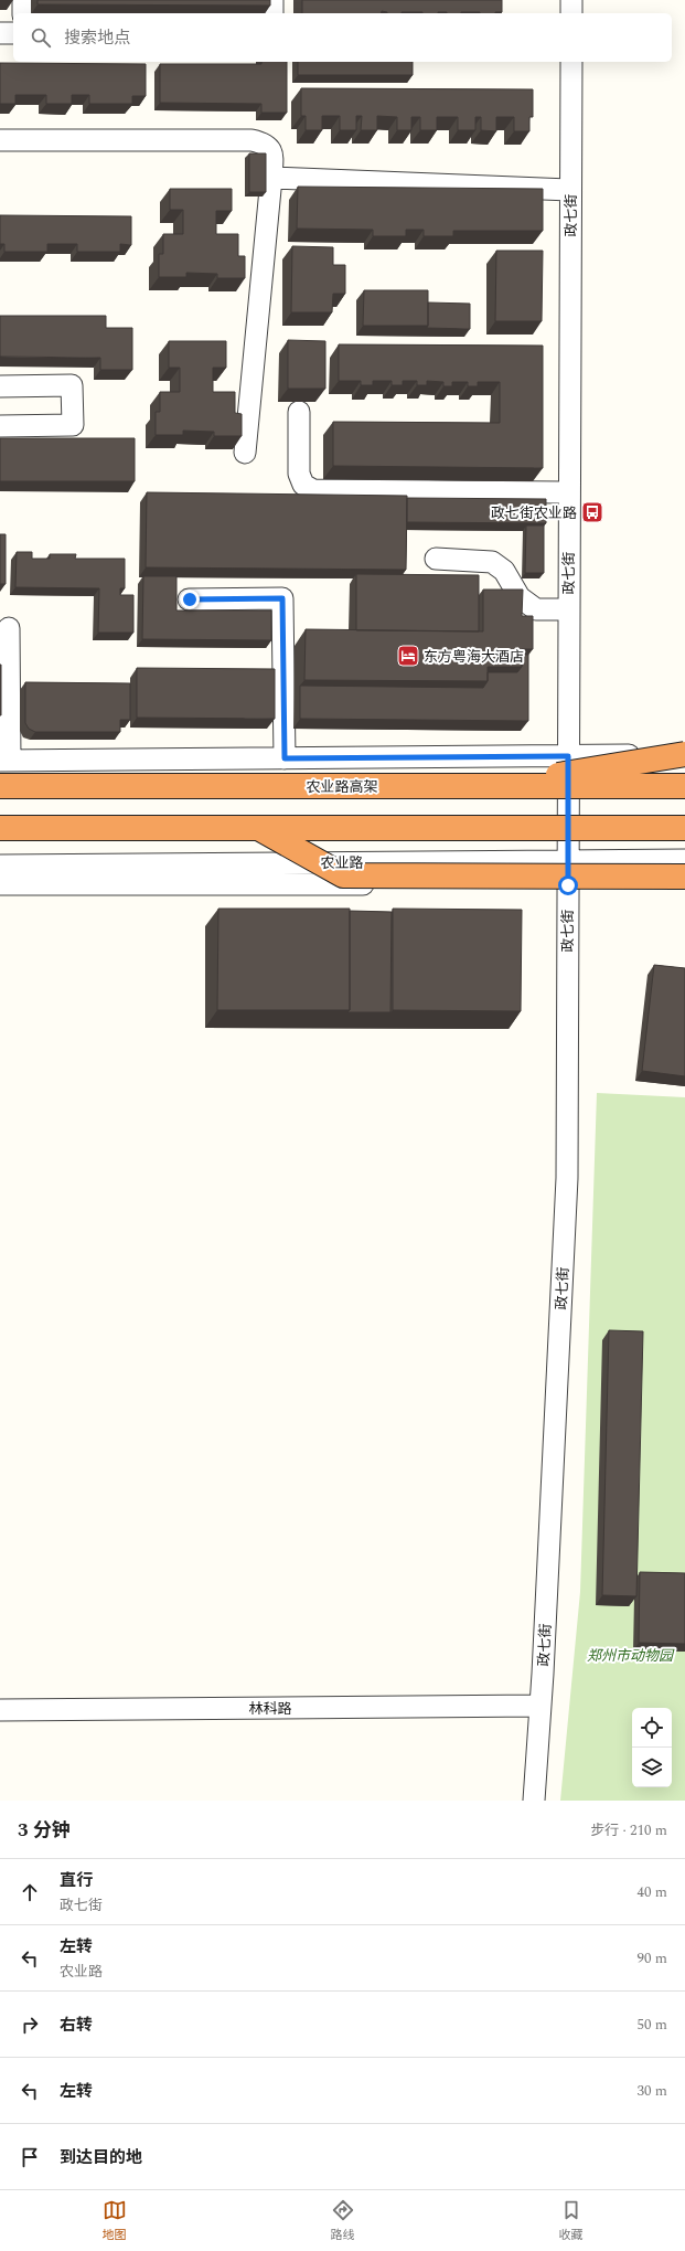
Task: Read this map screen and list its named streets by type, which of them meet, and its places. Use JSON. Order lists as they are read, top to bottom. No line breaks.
{"streets":{"highway":["农业路高架"],"street":["政七街","农业路","林科路"]},"crossings":[["政七街","农业路"],["政七街","林科路"]],"parks":["郑州市动物园"],"places":{"bus stop":["政七街农业路"],"hotel":["东方粤海大酒店"]},"page":{"search":"搜索地点","heading":["3 分钟","步行 · 210 m"],"list":[["直行","政七街","40 m"],["左转","农业路","90 m"],["右转","50 m"],["左转","30 m"],"到达目的地"],"nav":["地图","路线","收藏"]}}
